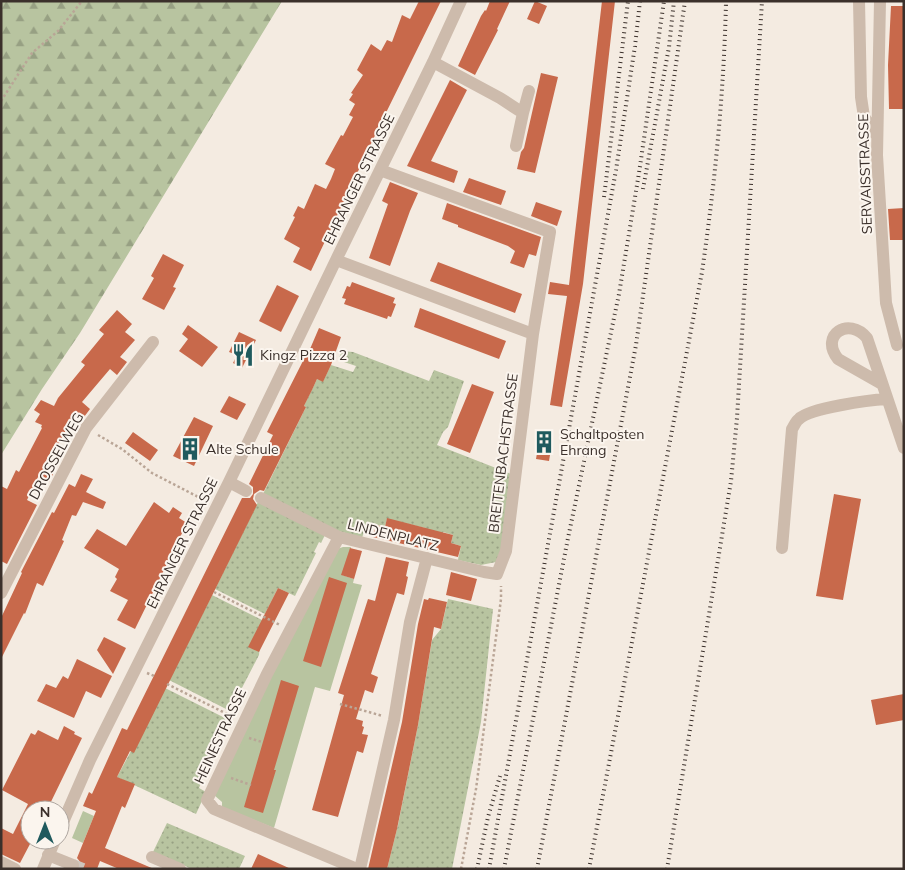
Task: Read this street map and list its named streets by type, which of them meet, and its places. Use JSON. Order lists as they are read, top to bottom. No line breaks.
{"streets":{"street":["SERVAISSTRASSE","EHRANGER STRASSE","BREITENBACHSTRASSE","DROSSELWEG","LINDENPLATZ","HEINESTRASSE"]},"crossings":[["EHRANGER STRASSE","BREITENBACHSTRASSE"],["BREITENBACHSTRASSE","LINDENPLATZ"],["LINDENPLATZ","HEINESTRASSE"]],"places":{"restaurant":["Kingz Pizza 2"],"building":["Schaltposten Ehrang","Alte Schule"]},"north":"top"}
